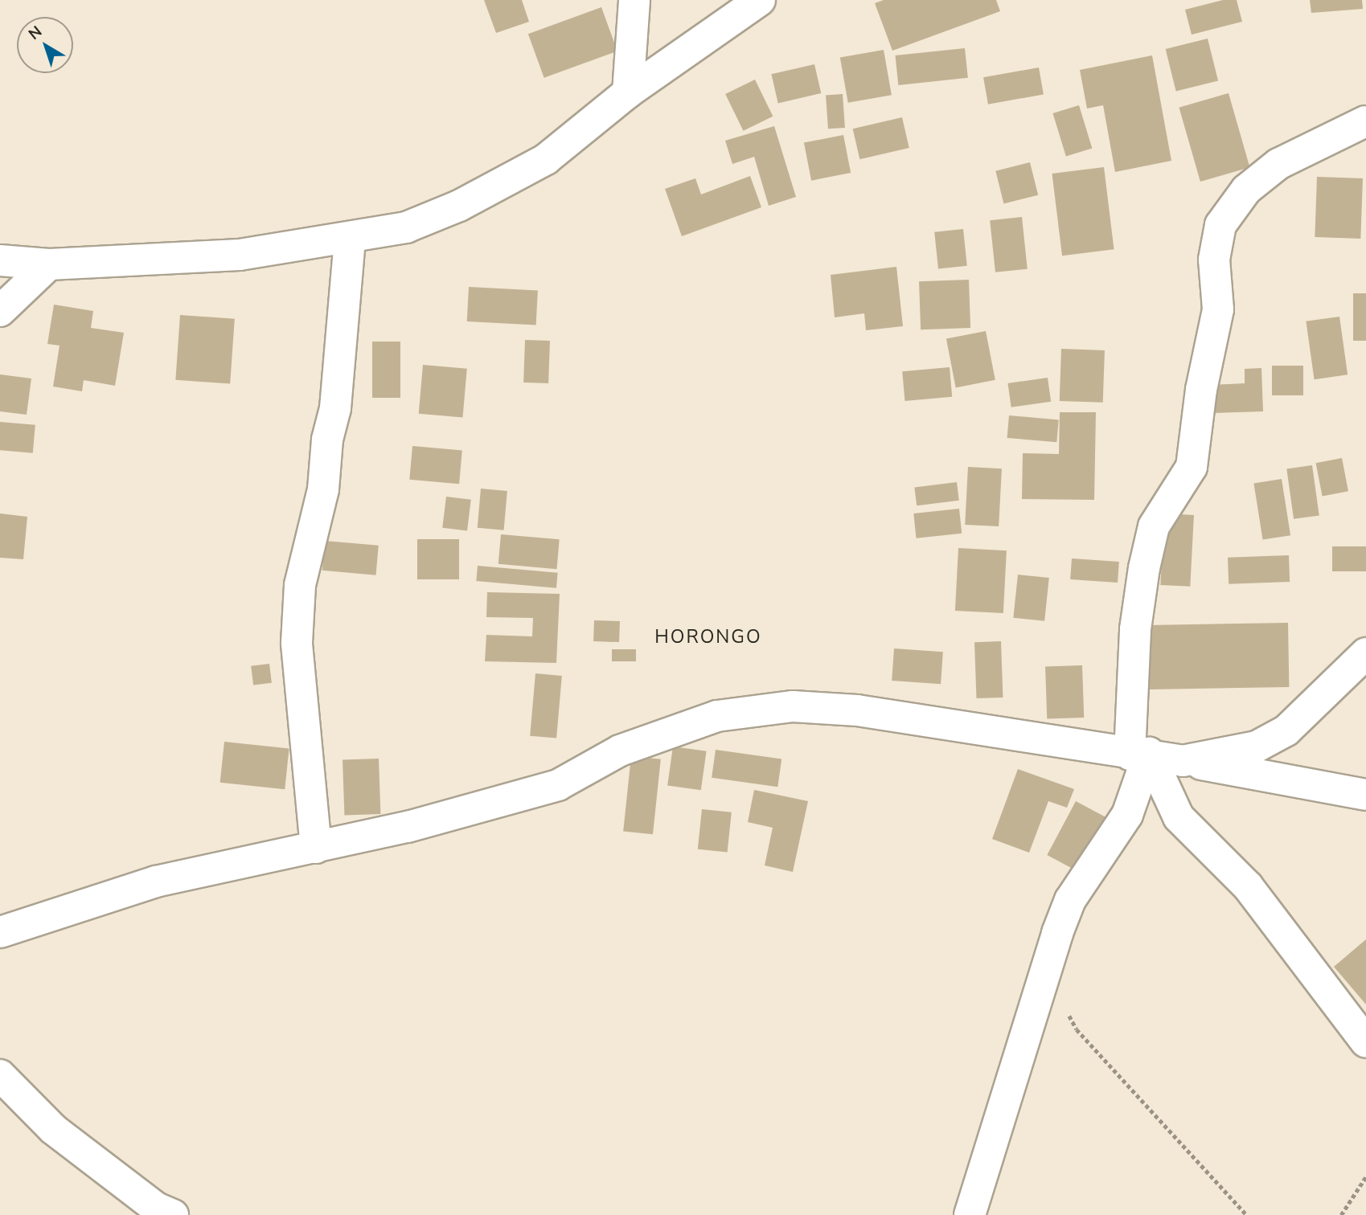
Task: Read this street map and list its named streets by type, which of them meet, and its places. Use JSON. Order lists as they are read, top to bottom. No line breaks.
{"districts":["HORONGO"],"north":"top left"}
